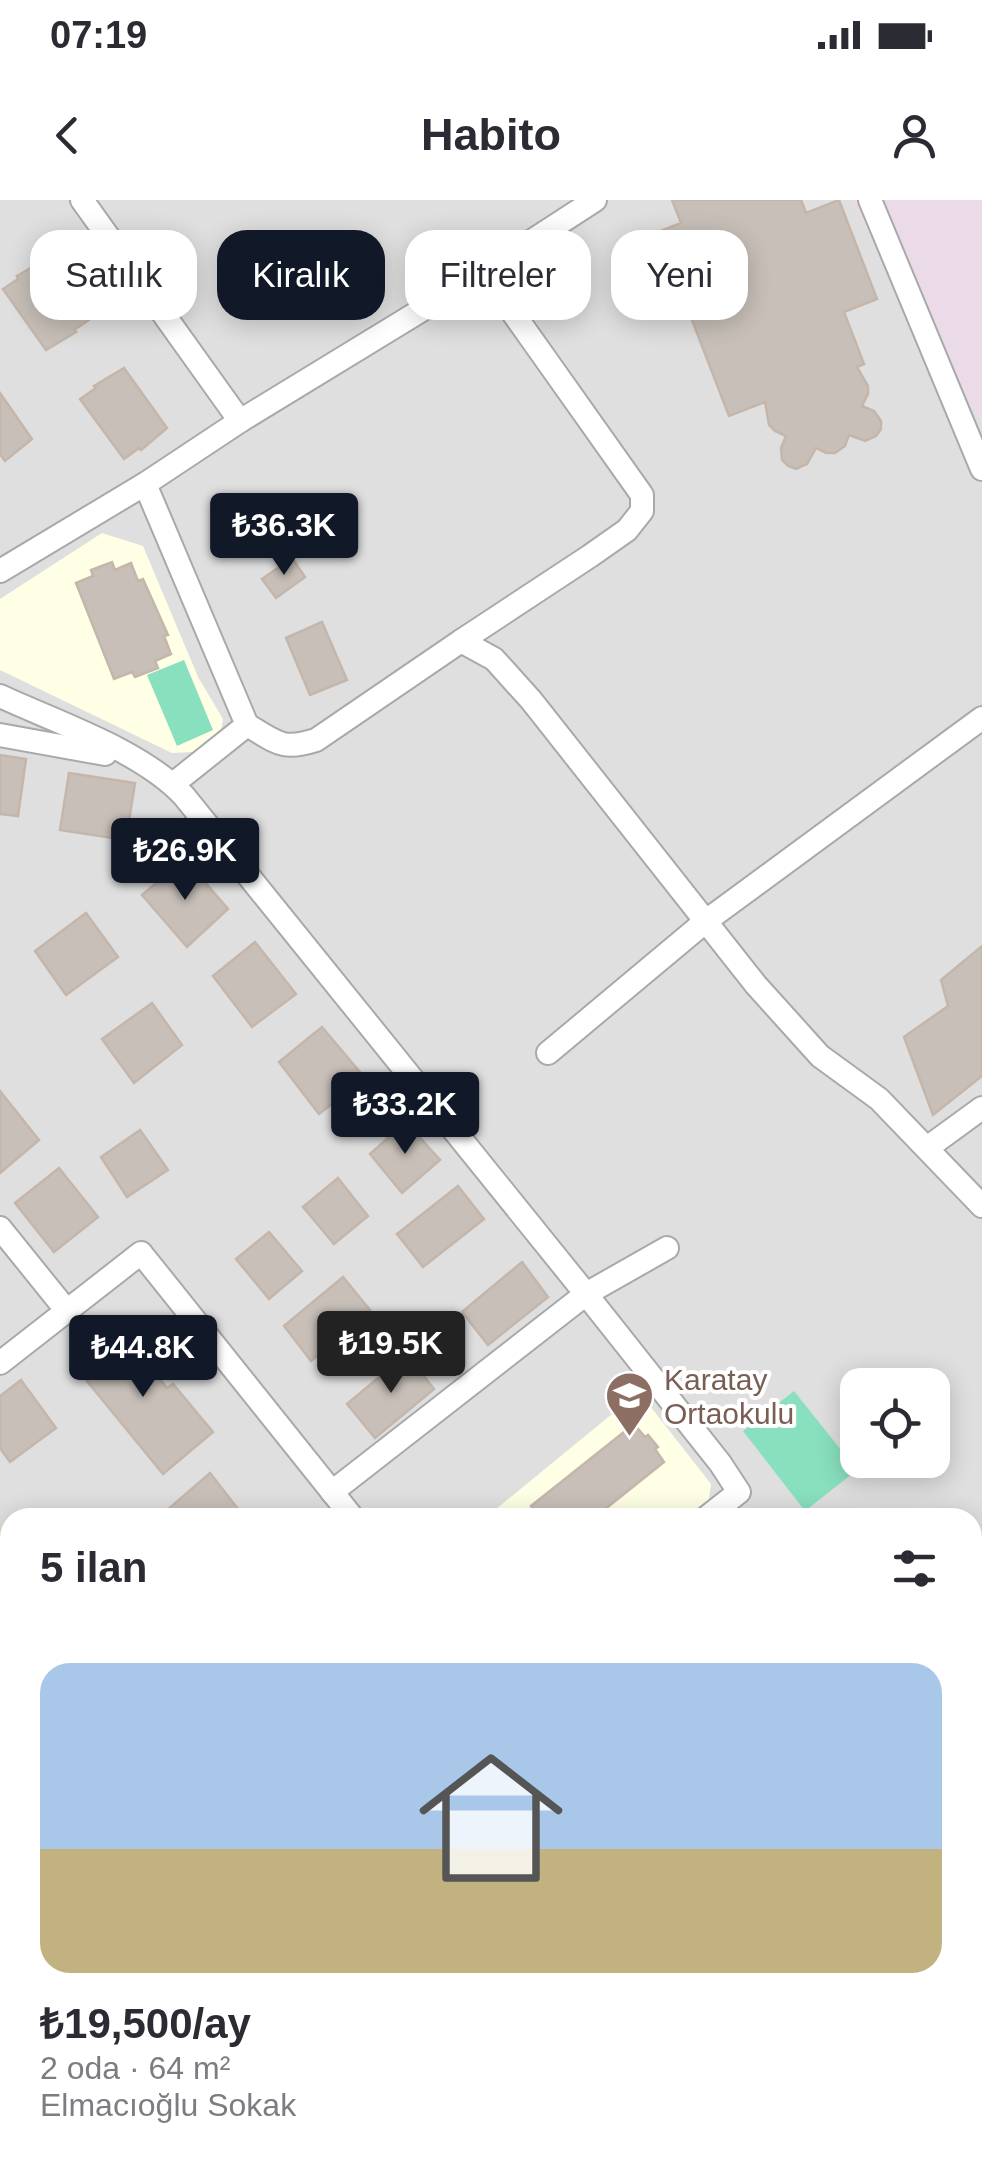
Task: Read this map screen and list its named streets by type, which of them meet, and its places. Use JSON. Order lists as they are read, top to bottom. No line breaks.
{"places":{"school or university":["Karatay Ortaokulu"]},"page":{"status":"07:19","header":"Habito","chip":["Satılık","Kiralık","Filtreler","Yeni"],"price":["₺36.3K","₺26.9K","₺33.2K","₺19.5K","₺44.8K"],"heading":"5 ilan","list":[{"name":"₺19,500/ay","note":"2 oda · 64 m² · Elmacıoğlu Sokak"}]}}
